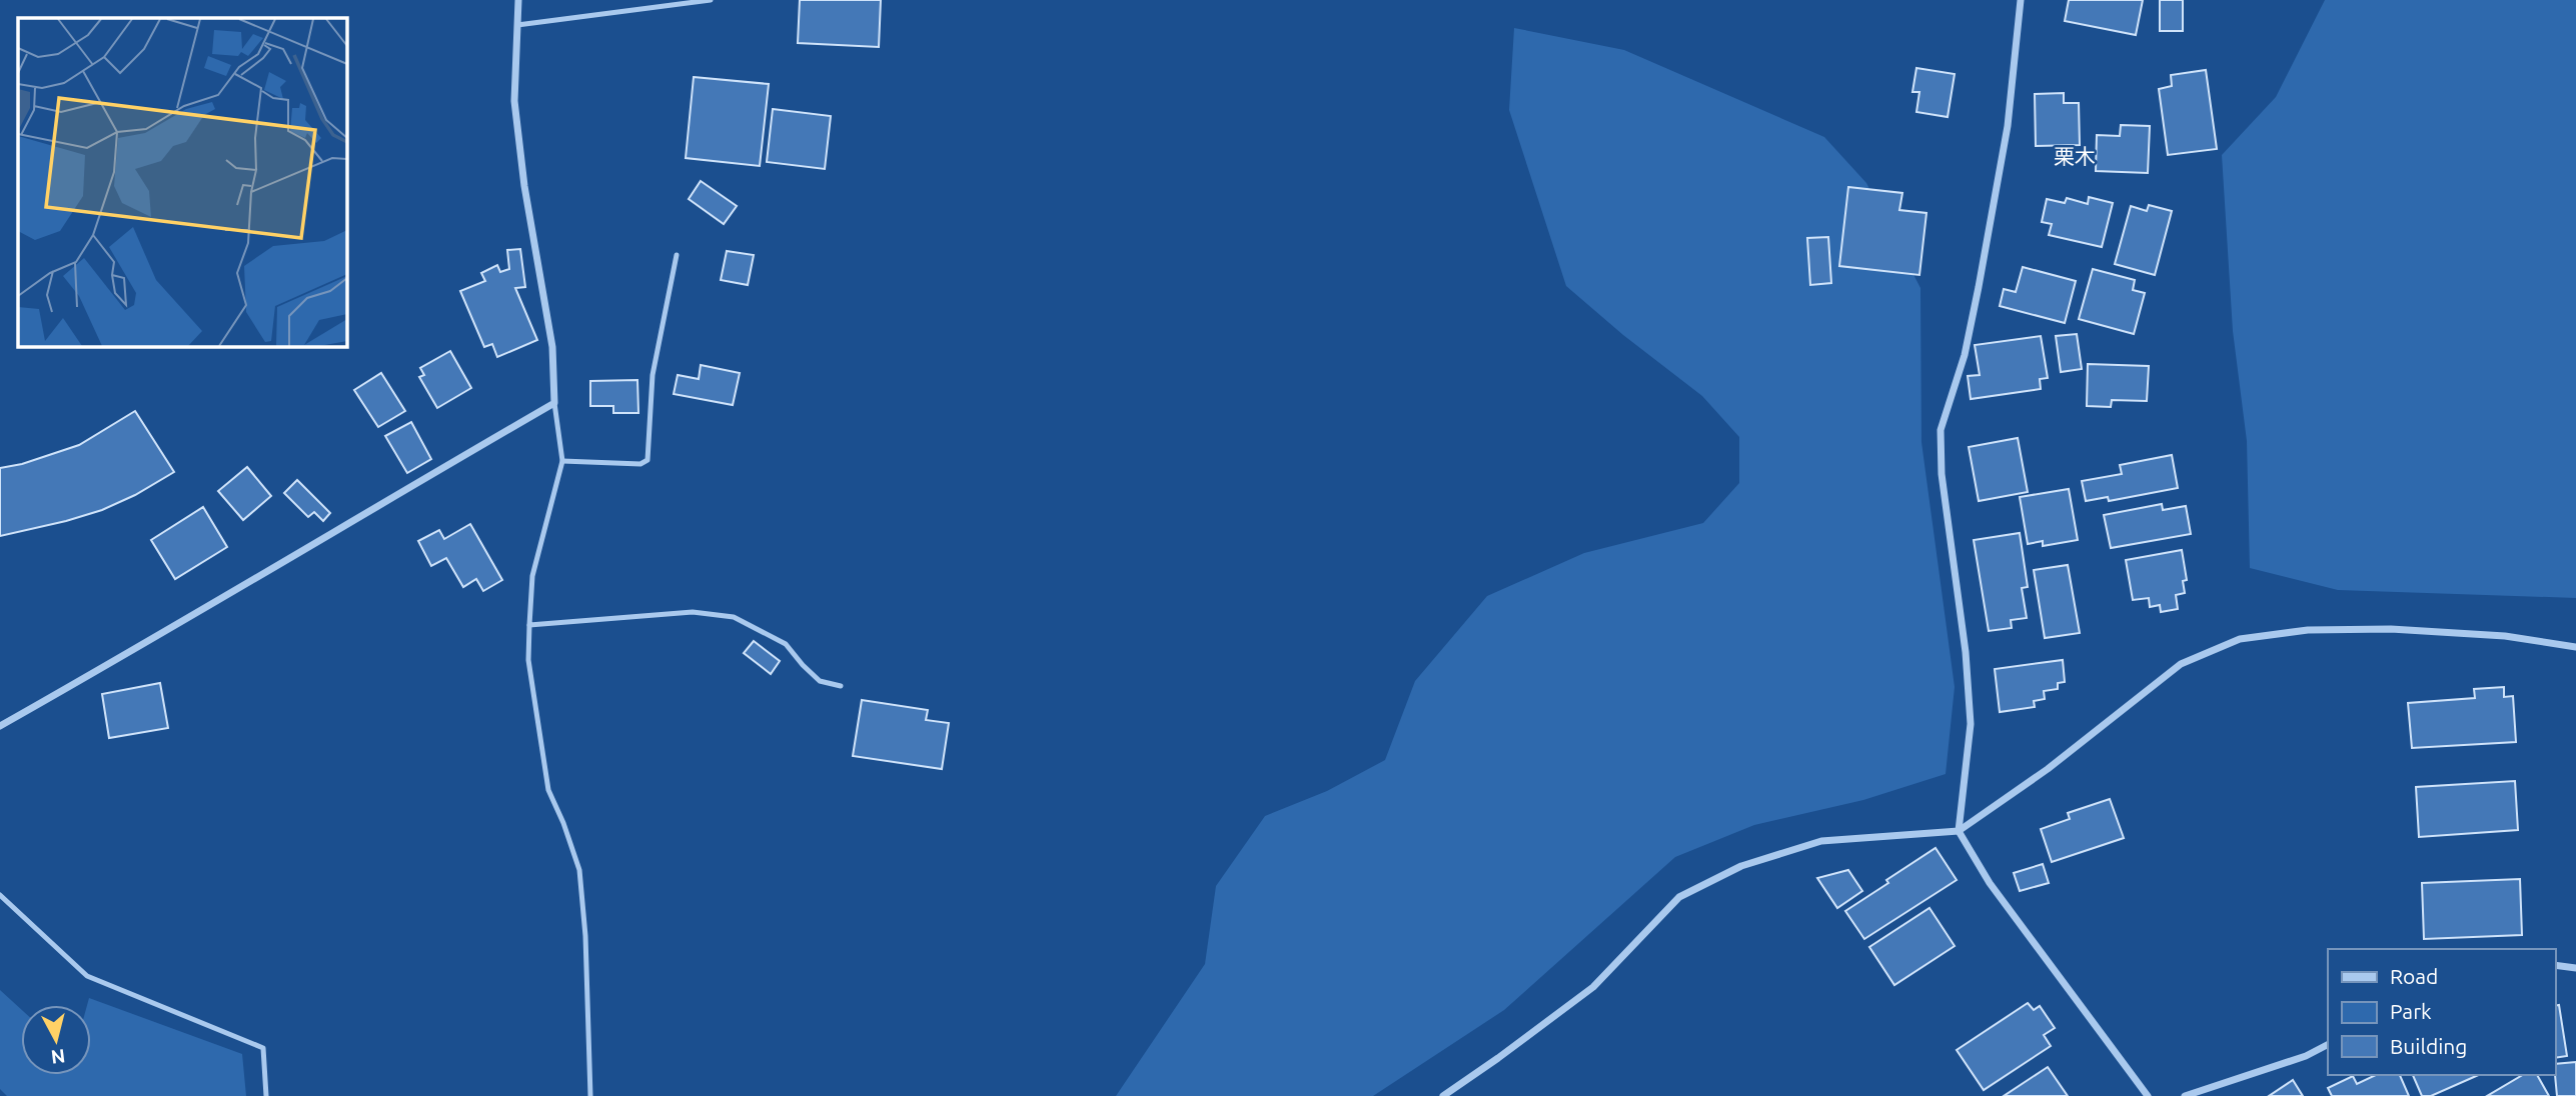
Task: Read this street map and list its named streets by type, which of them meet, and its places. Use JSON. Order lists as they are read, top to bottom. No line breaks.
{"districts":["栗木"],"legend":["Road","Park","Building"],"north":"bottom"}
